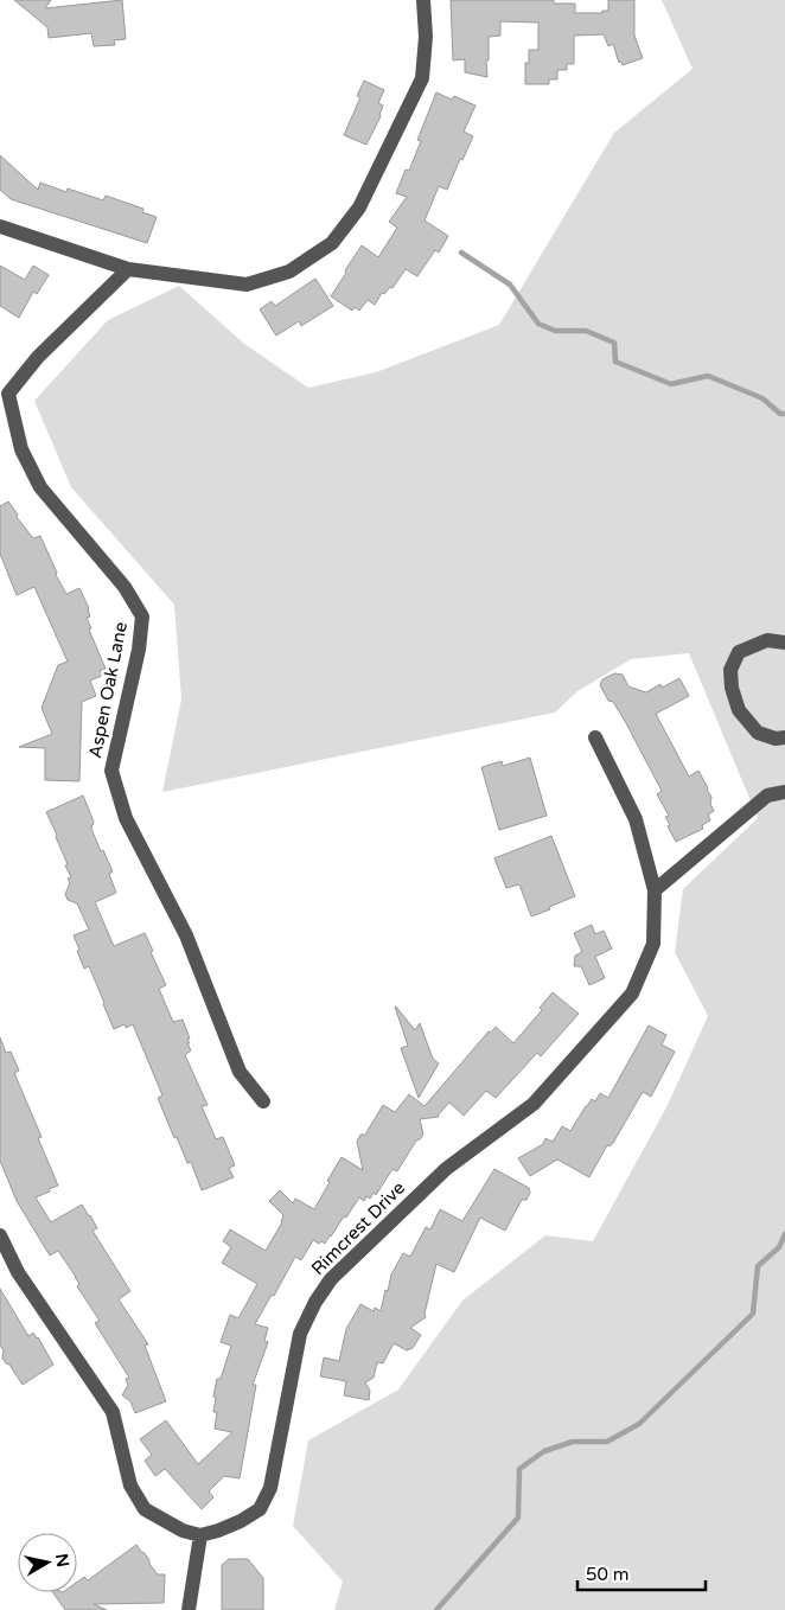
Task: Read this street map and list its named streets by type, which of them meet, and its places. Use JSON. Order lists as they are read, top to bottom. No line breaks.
{"streets":{"street":["Aspen Oak Lane","Rimcrest Drive"]},"scale_bar":"50 m","north":"right"}
